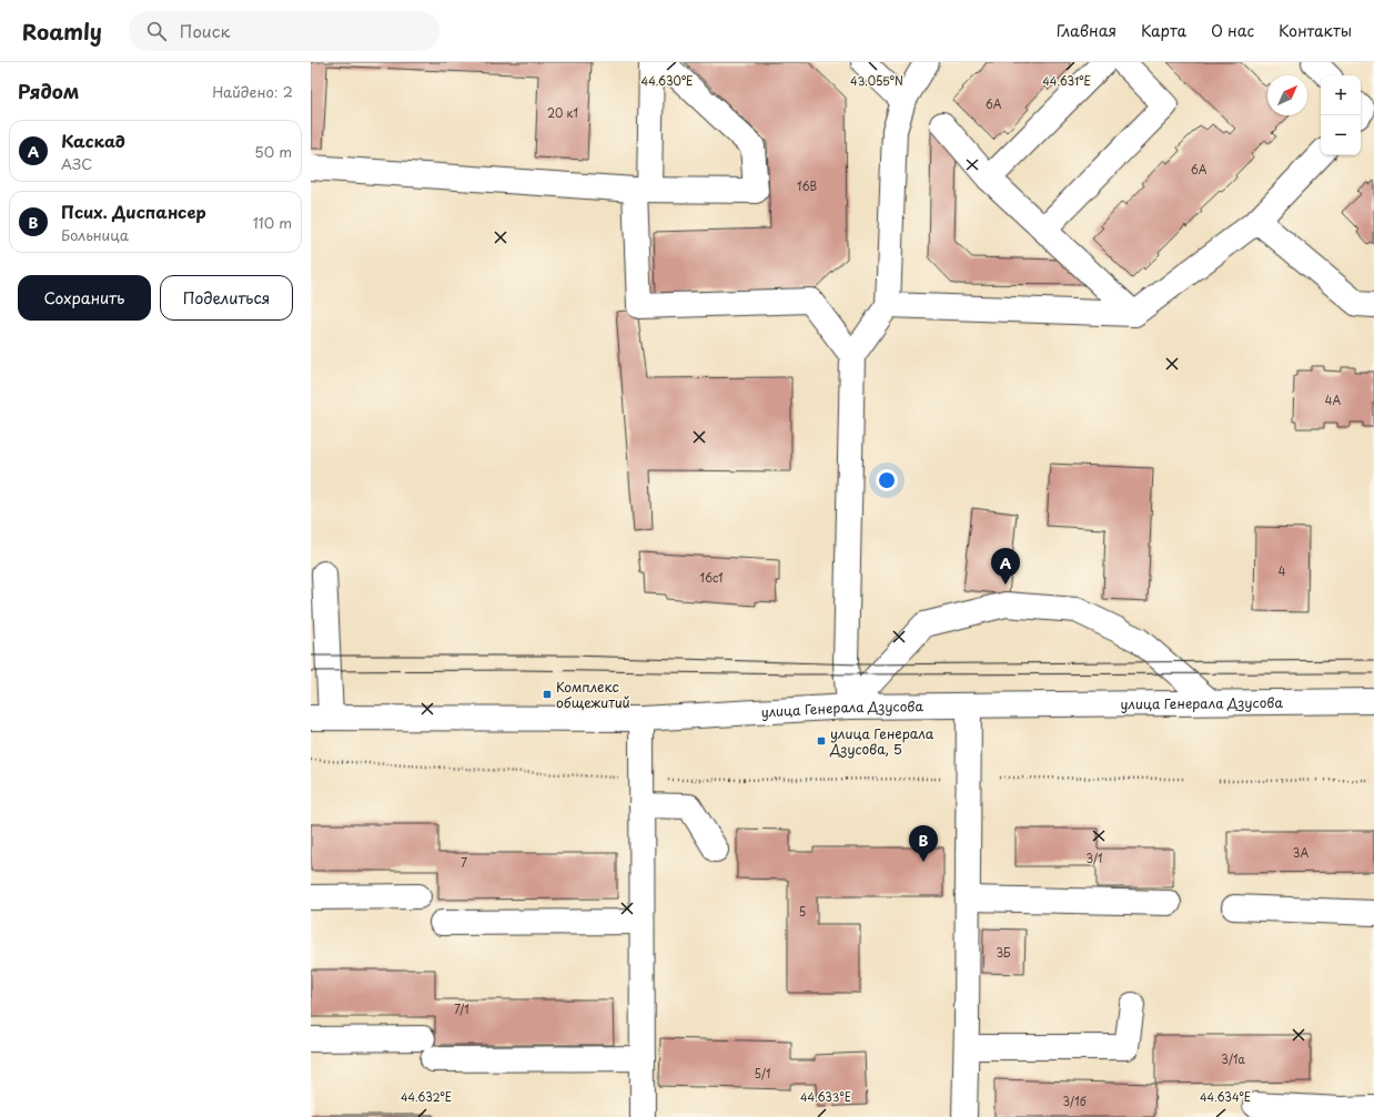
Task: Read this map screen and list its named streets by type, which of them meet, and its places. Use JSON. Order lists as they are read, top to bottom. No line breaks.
{"streets":{"street":["улица Генерала Дзусова"]},"places":{"transit":["Комплекс общежитий","улица Генерала Дзусова, 5"]},"house_numbers":["6А","20 к1","6А","16В","4А","4","16с1","3А","3/1","7","5","3Б","7/1","3/1а","5/1","3/1б"],"north":"top right","page":{"header":"Roamly","search":"Поиск","nav":["Главная","Карта","О нас","Контакты"],"heading":["Рядом","Найдено: 2"],"map_buttons":["+","−"],"list":[{"mark":"A","name":"Каскад","note":"АЗС","value":"50 m"},{"mark":"B","name":"Псих. Диспансер","note":"Больница","value":"110 m"}],"buttons":["Сохранить","Поделиться"],"pins":["A","B"]},"coordinates":["44.630°E","43.055°N","44.631°E","44.632°E","44.633°E","44.634°E"]}
